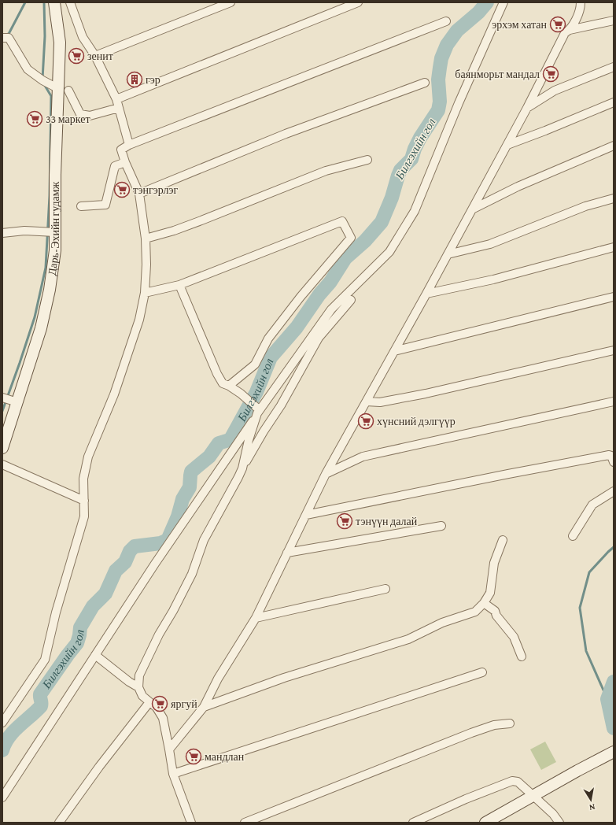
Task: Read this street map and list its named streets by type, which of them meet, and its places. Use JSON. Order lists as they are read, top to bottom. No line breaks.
{"streets":{"main road":["Дарь-Эхийн гудамж"]},"water":["Билгэхийн гол"],"places":{"supermarket":["эрхэм хатан","зенит","баянморьт мандал","33 маркет","тэнгэрлэг","хүнсний дэлгүүр","тэнүүн далай","яргуй","мандлан"],"building":["гэр"]},"north":"bottom"}
